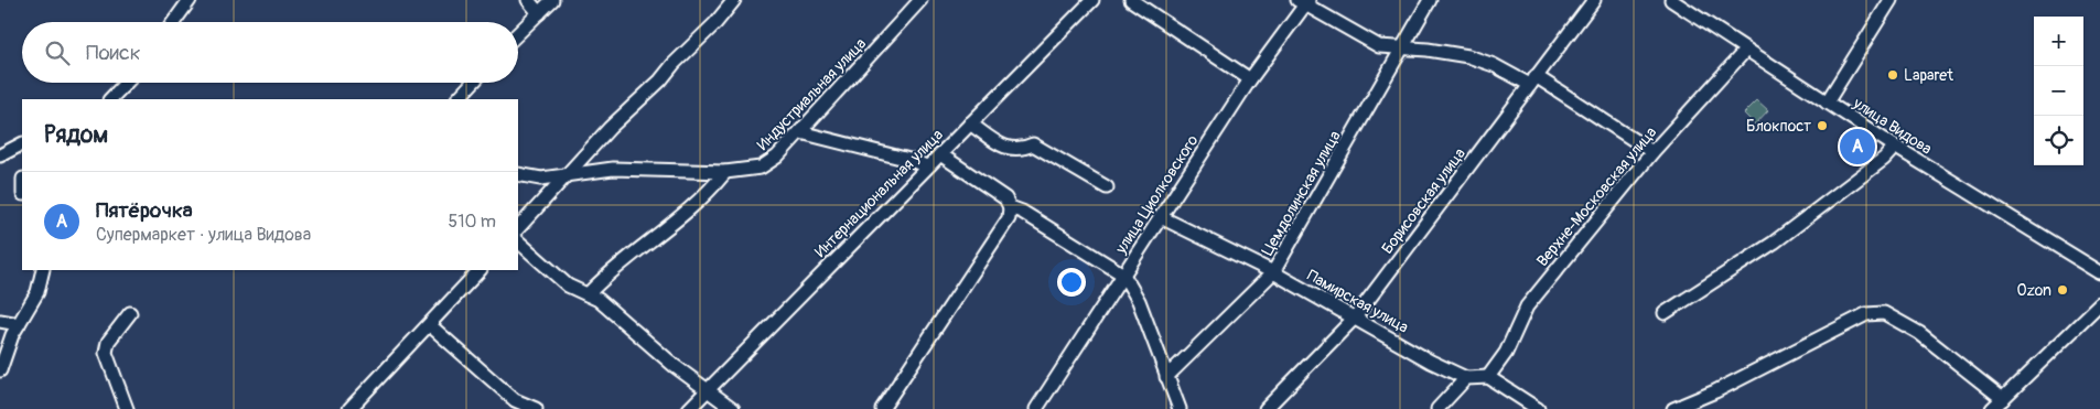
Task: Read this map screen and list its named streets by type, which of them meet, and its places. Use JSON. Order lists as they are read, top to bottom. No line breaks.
{"streets":{"street":["Индустриальная улица","улица Видова","Интернациональная улица","Цемдолинская улица","улица Циолковского","Верхне-Московская улица","Борисовская улица","Памирская улица"]},"crossings":[["улица Видова","Верхне-Московская улица"],["Цемдолинская улица","Памирская улица"],["улица Циолковского","Памирская улица"],["Борисовская улица","Памирская улица"]],"places":["Laparet","Блокпост","Ozon"],"page":{"map_buttons":["+","−"],"search":"Поиск","heading":"Рядом","pins":"A","list":[{"mark":"A","name":"Пятёрочка","note":"Супермаркет · улица Видова","value":"510 m"}]}}
